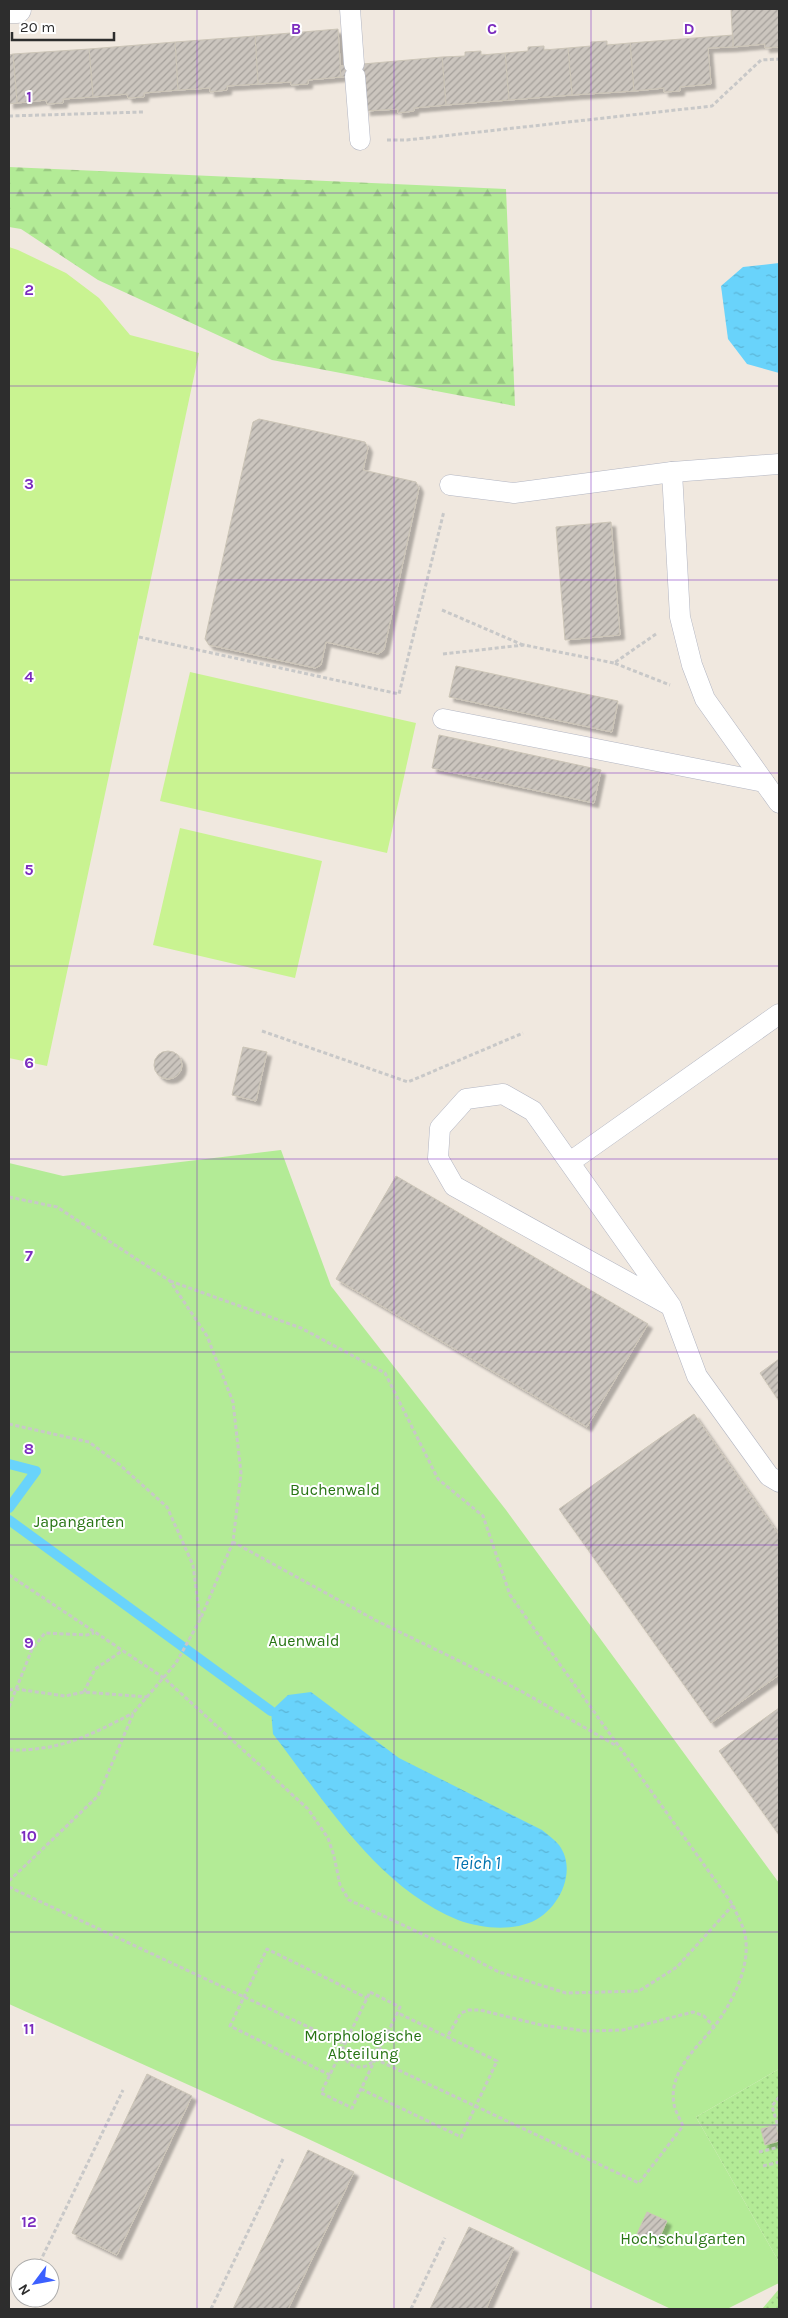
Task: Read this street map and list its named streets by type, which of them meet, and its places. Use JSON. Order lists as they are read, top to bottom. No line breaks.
{"water":["Teich 1"],"parks":["Buchenwald","Japangarten","Auenwald","Morphologische Abteilung","Hochschulgarten"],"scale_bar":"20 m","north":"bottom left","grid":{"columns":["B","C","D"],"rows":["1","2","3","4","5","6","7","8","9","10","11","12"]}}
